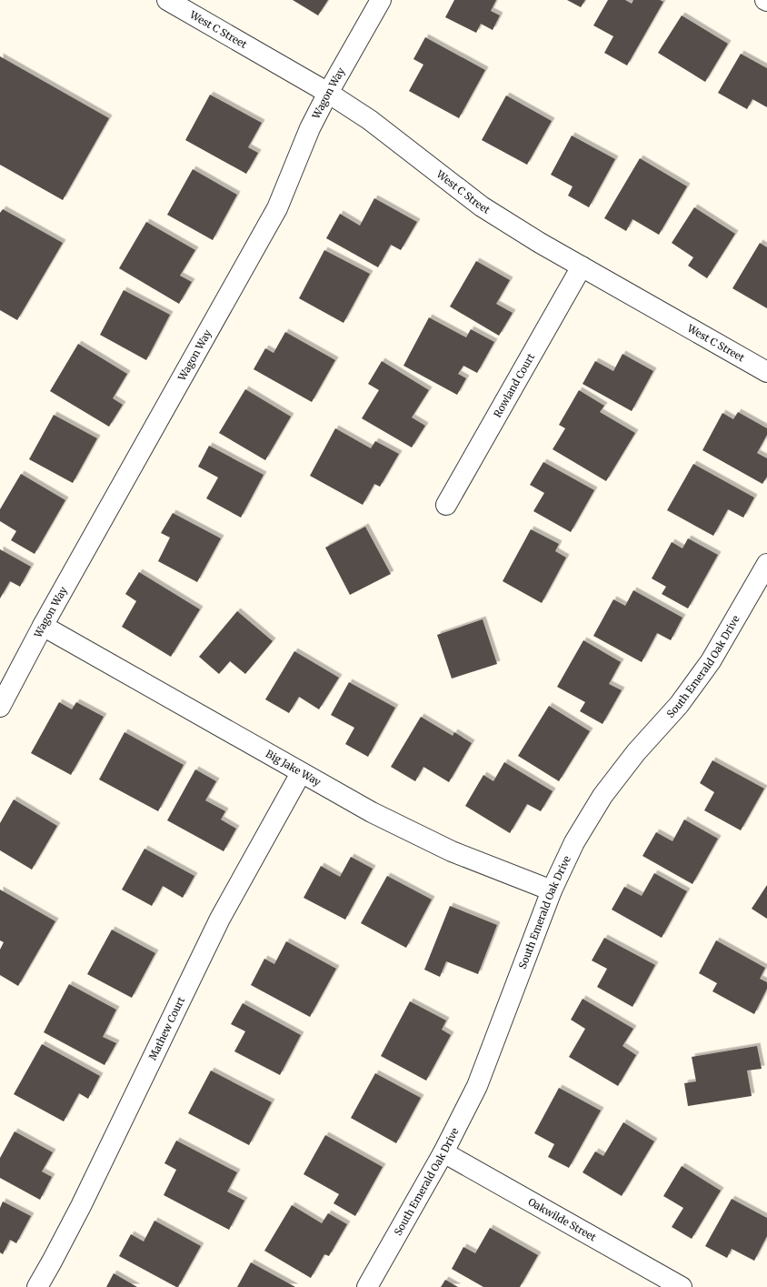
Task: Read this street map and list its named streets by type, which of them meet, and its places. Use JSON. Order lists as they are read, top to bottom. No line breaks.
{"streets":{"street":["West C Street","Wagon Way","Rowland Court","South Emerald Oak Drive","Big Jake Way","Mathew Court","Oakwilde Street"]},"crossings":[["West C Street","Wagon Way"],["West C Street","Rowland Court"],["Wagon Way","Big Jake Way"],["South Emerald Oak Drive","Big Jake Way"],["South Emerald Oak Drive","Oakwilde Street"],["Big Jake Way","Mathew Court"]]}
